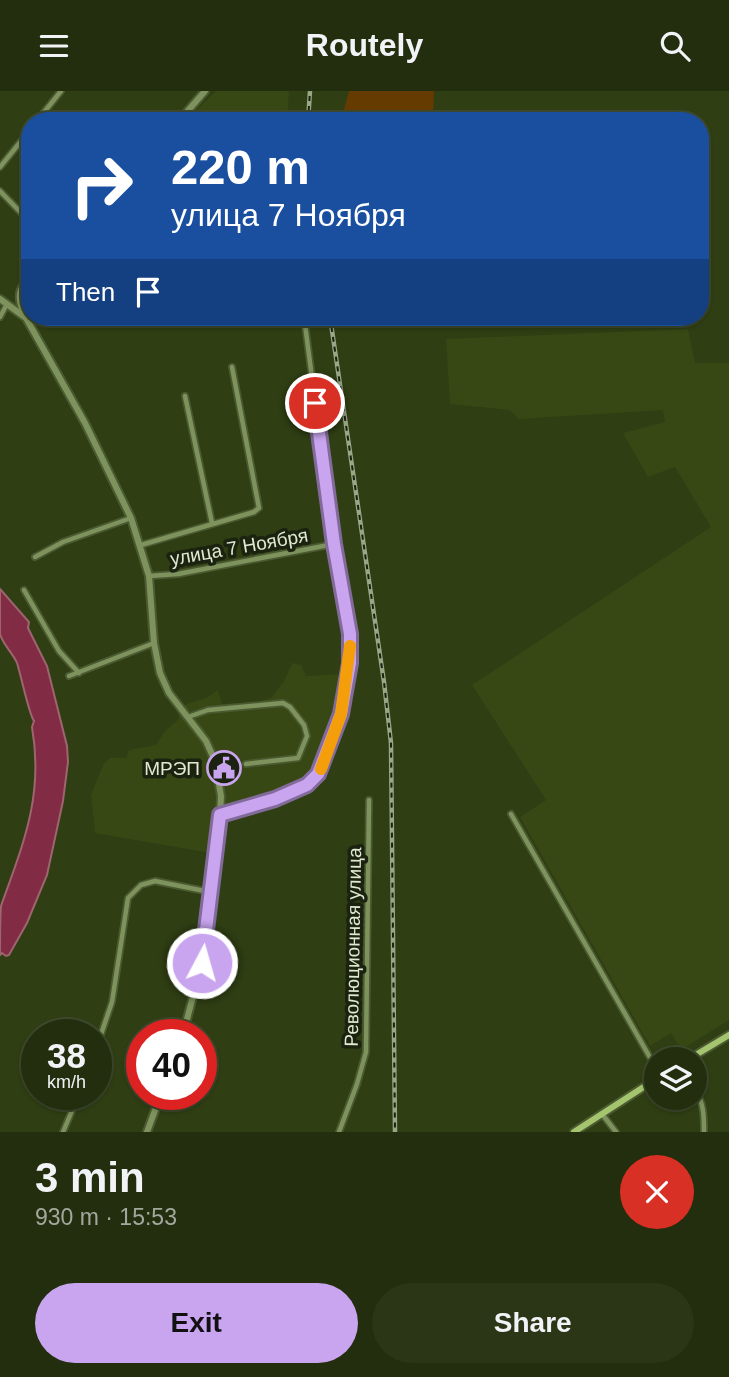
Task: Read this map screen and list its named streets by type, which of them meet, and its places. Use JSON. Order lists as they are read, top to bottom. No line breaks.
{"streets":{"street":["улица 7 Ноября","Революционная улица"]},"places":{"public building":["МРЭП"]},"page":{"header":"Routely","turn":["220 m","улица 7 Ноября"],"then":"Then","speed":"38 km/h","limit":"40","heading":["3 min","930 m · 15:53"],"buttons":["Exit","Share"]}}
